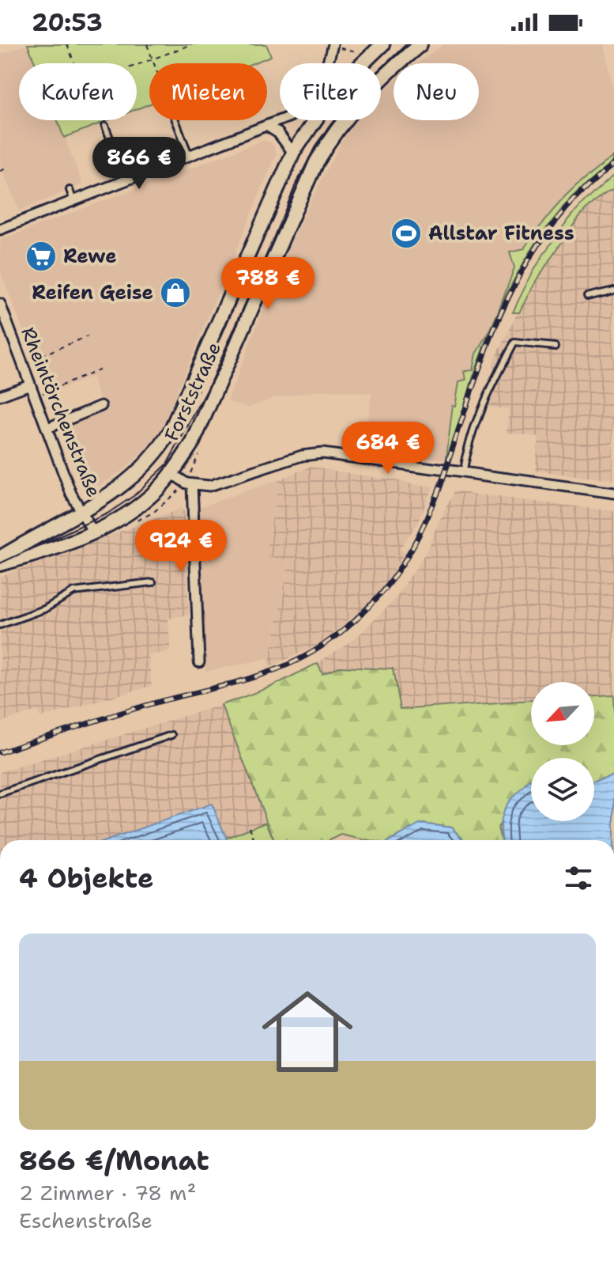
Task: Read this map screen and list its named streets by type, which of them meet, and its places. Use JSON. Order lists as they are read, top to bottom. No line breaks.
{"streets":{"street":["Forststraße","Rheintörchenstraße"]},"crossings":[["Forststraße","Rheintörchenstraße"]],"places":{"sports":["Allstar Fitness"],"supermarket":["Rewe"],"shop":["Reifen Geise"]},"north":"bottom left","page":{"status":"20:53","chip":["Kaufen","Mieten","Filter","Neu"],"price":["866 €","788 €","684 €","924 €"],"heading":"4 Objekte","list":[{"name":"866 €/Monat","note":"2 Zimmer · 78 m² · Eschenstraße"}]}}
